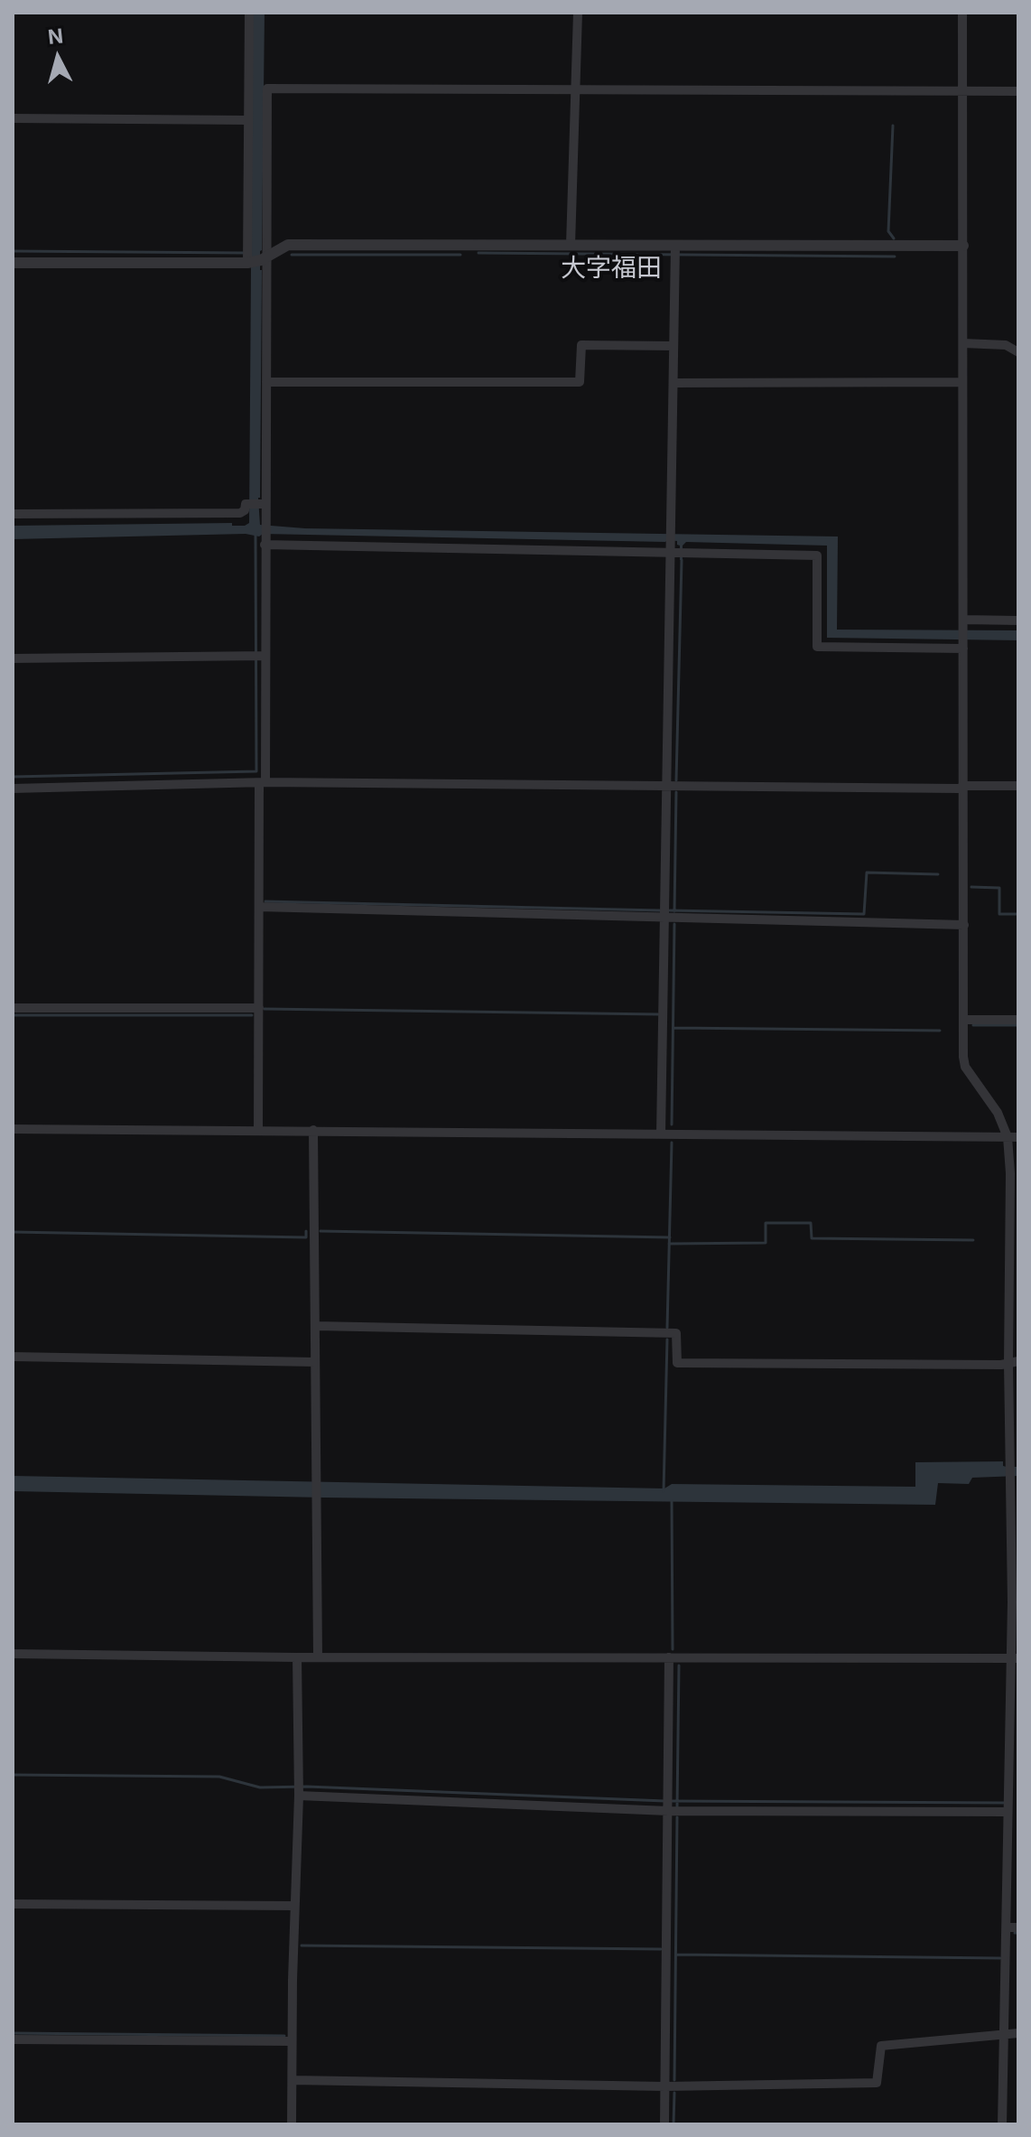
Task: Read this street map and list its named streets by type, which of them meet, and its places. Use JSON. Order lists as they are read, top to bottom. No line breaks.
{"districts":["大字福田"],"north":"top"}
